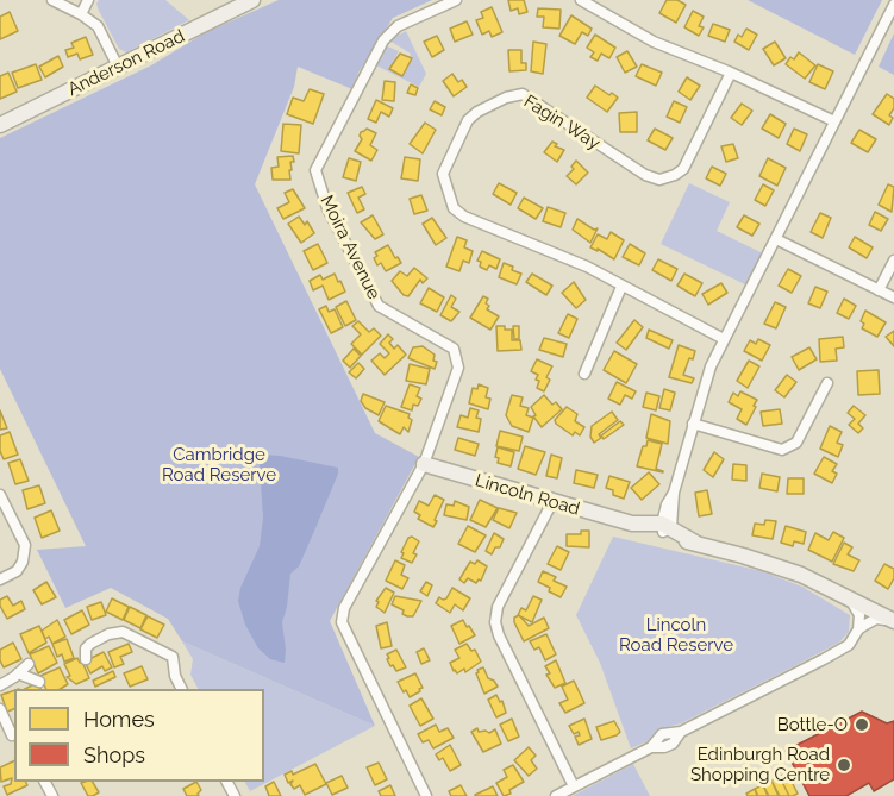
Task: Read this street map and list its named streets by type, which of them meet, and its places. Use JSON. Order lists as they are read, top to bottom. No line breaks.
{"streets":{"street":["Anderson Road","Fagin Way","Moira Avenue","Lincoln Road"]},"crossings":[["Moira Avenue","Lincoln Road"]],"parks":["Cambridge Road Reserve","Lincoln Road Reserve"],"places":["Bottle-O","Edinburgh Road Shopping Centre"],"legend":["Homes","Shops"]}
